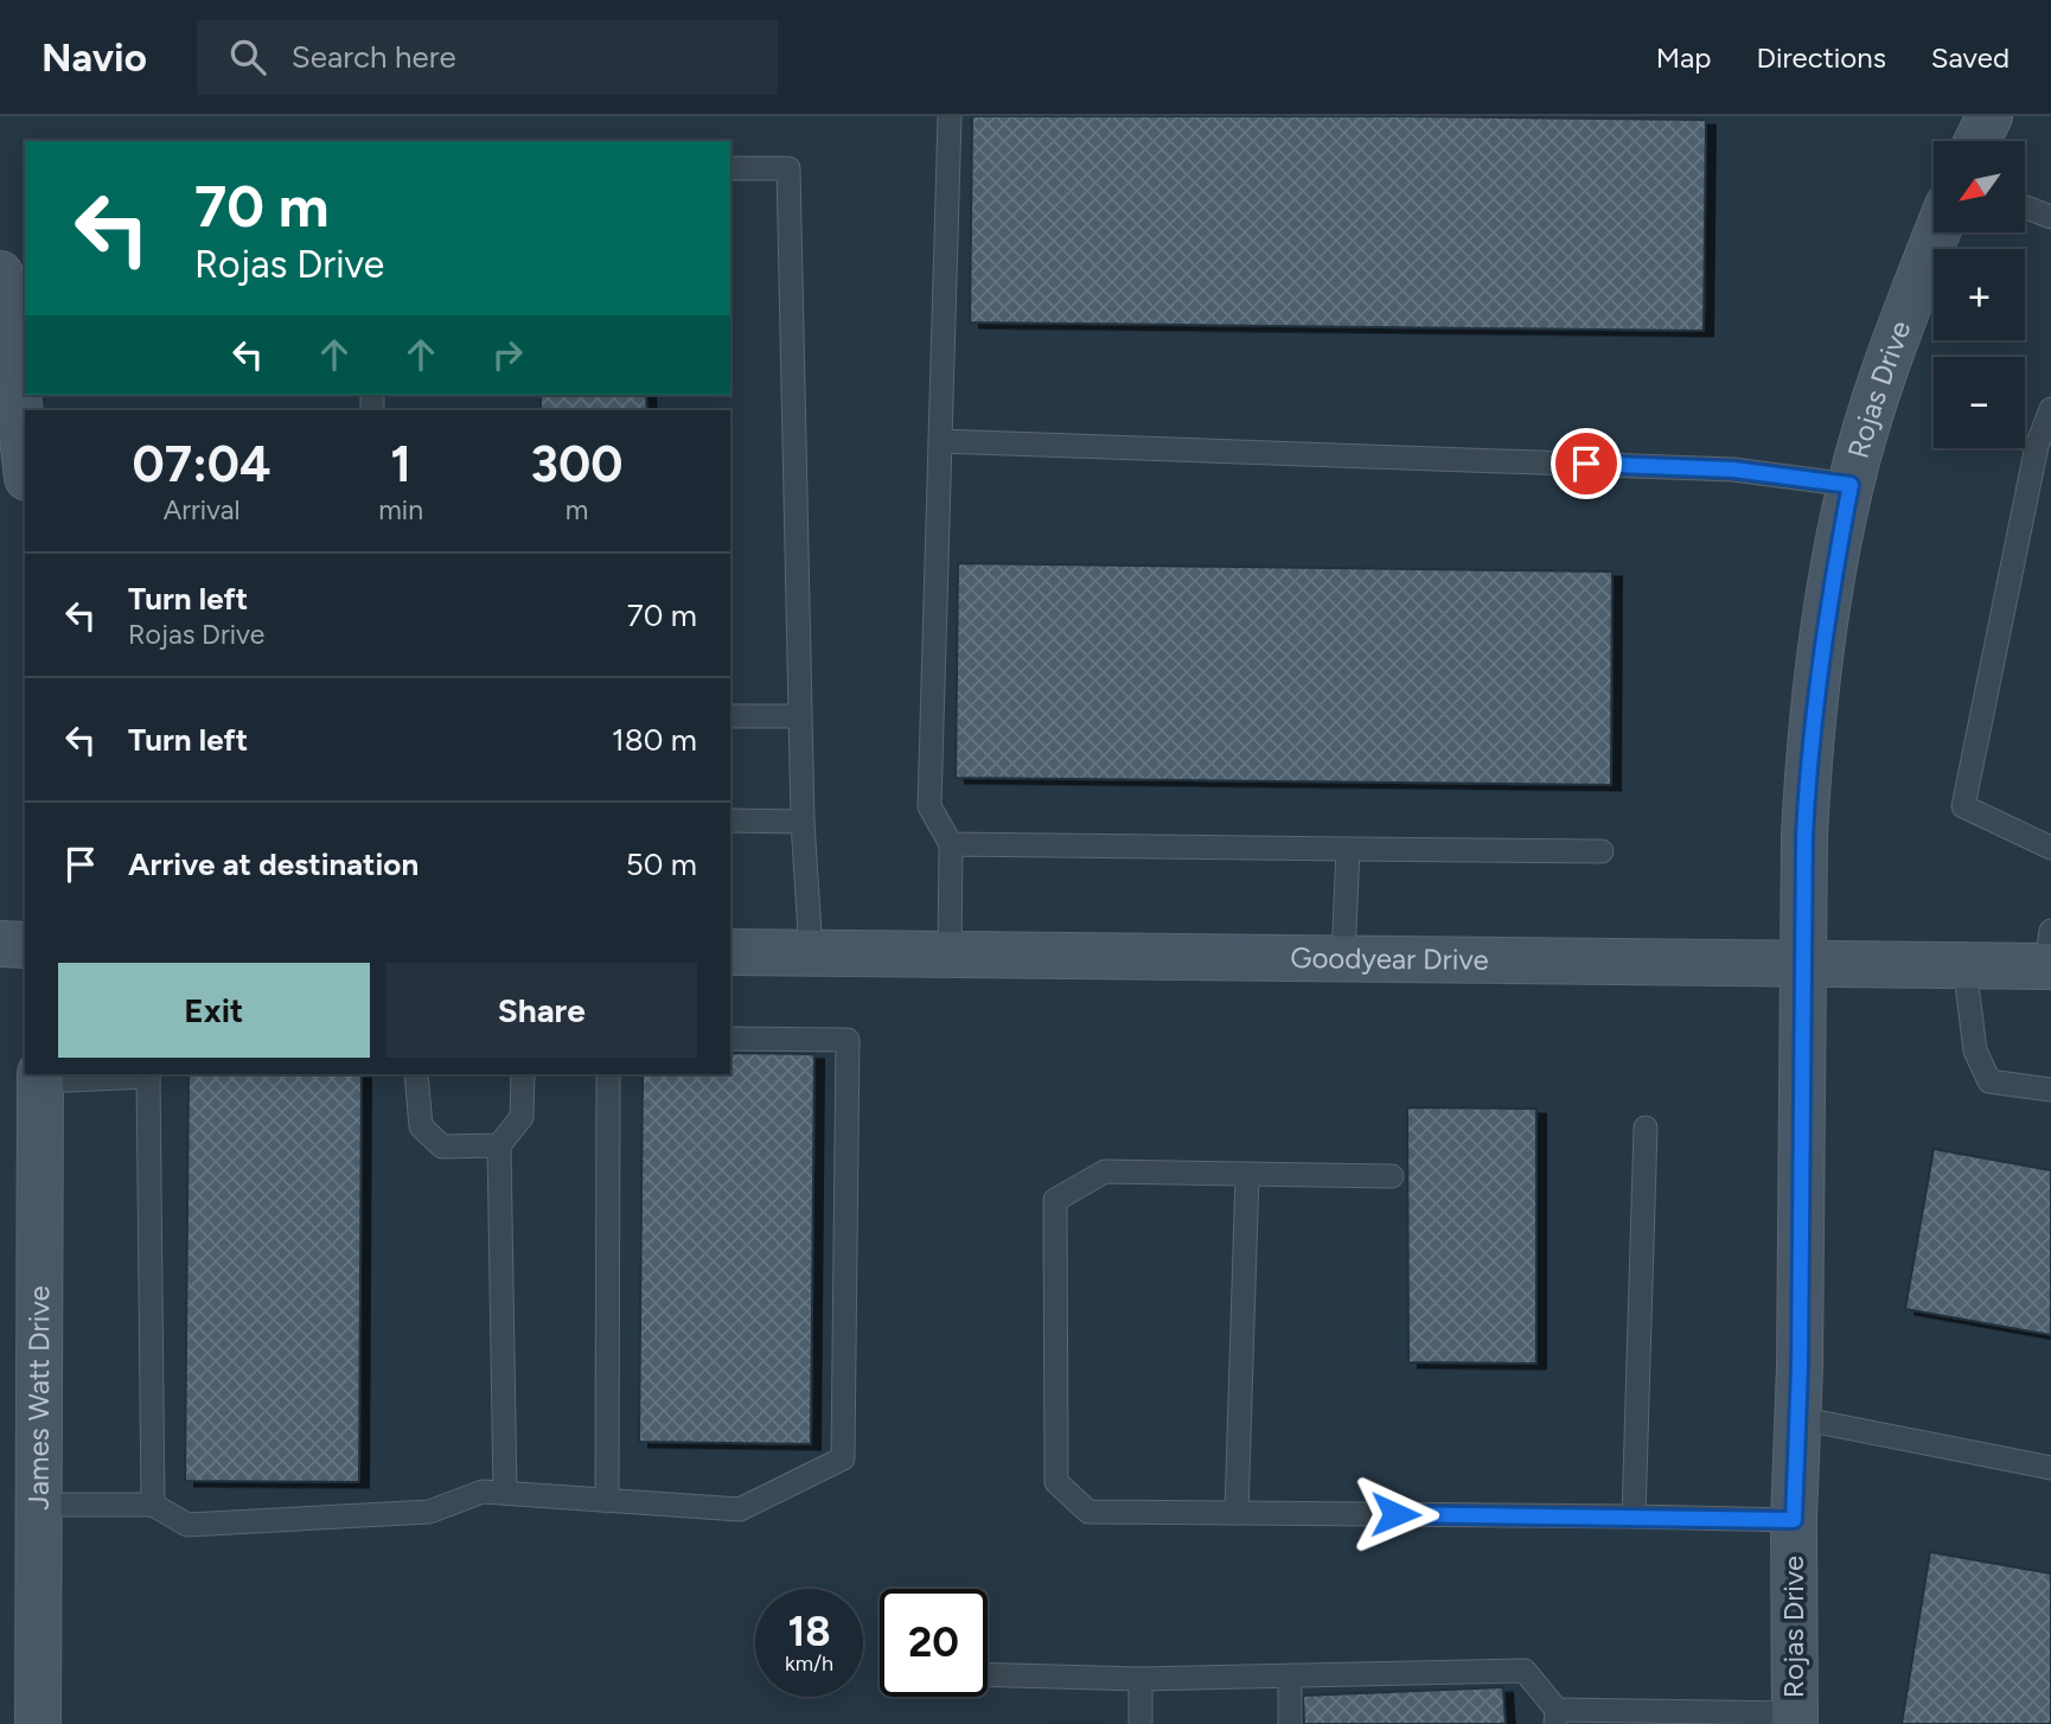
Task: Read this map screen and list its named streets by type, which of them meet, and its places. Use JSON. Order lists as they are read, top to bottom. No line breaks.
{"streets":{"street":["Rojas Drive","Goodyear Drive","James Watt Drive"]},"crossings":[["Rojas Drive","Goodyear Drive"]],"north":"bottom left","page":{"header":"Navio","search":"Search here","nav":["Map","Directions","Saved"],"map_buttons":["+","−"],"turn":["70 m","Rojas Drive"],"eta":["07:04","Arrival","1","min","300","m"],"list":[{"name":"Turn left","note":"Rojas Drive","value":"70 m"},{"name":"Turn left","value":"180 m"},{"name":"Arrive at destination","value":"50 m"}],"buttons":["Exit","Share"],"speed":"18 km/h","limit":"20"}}
